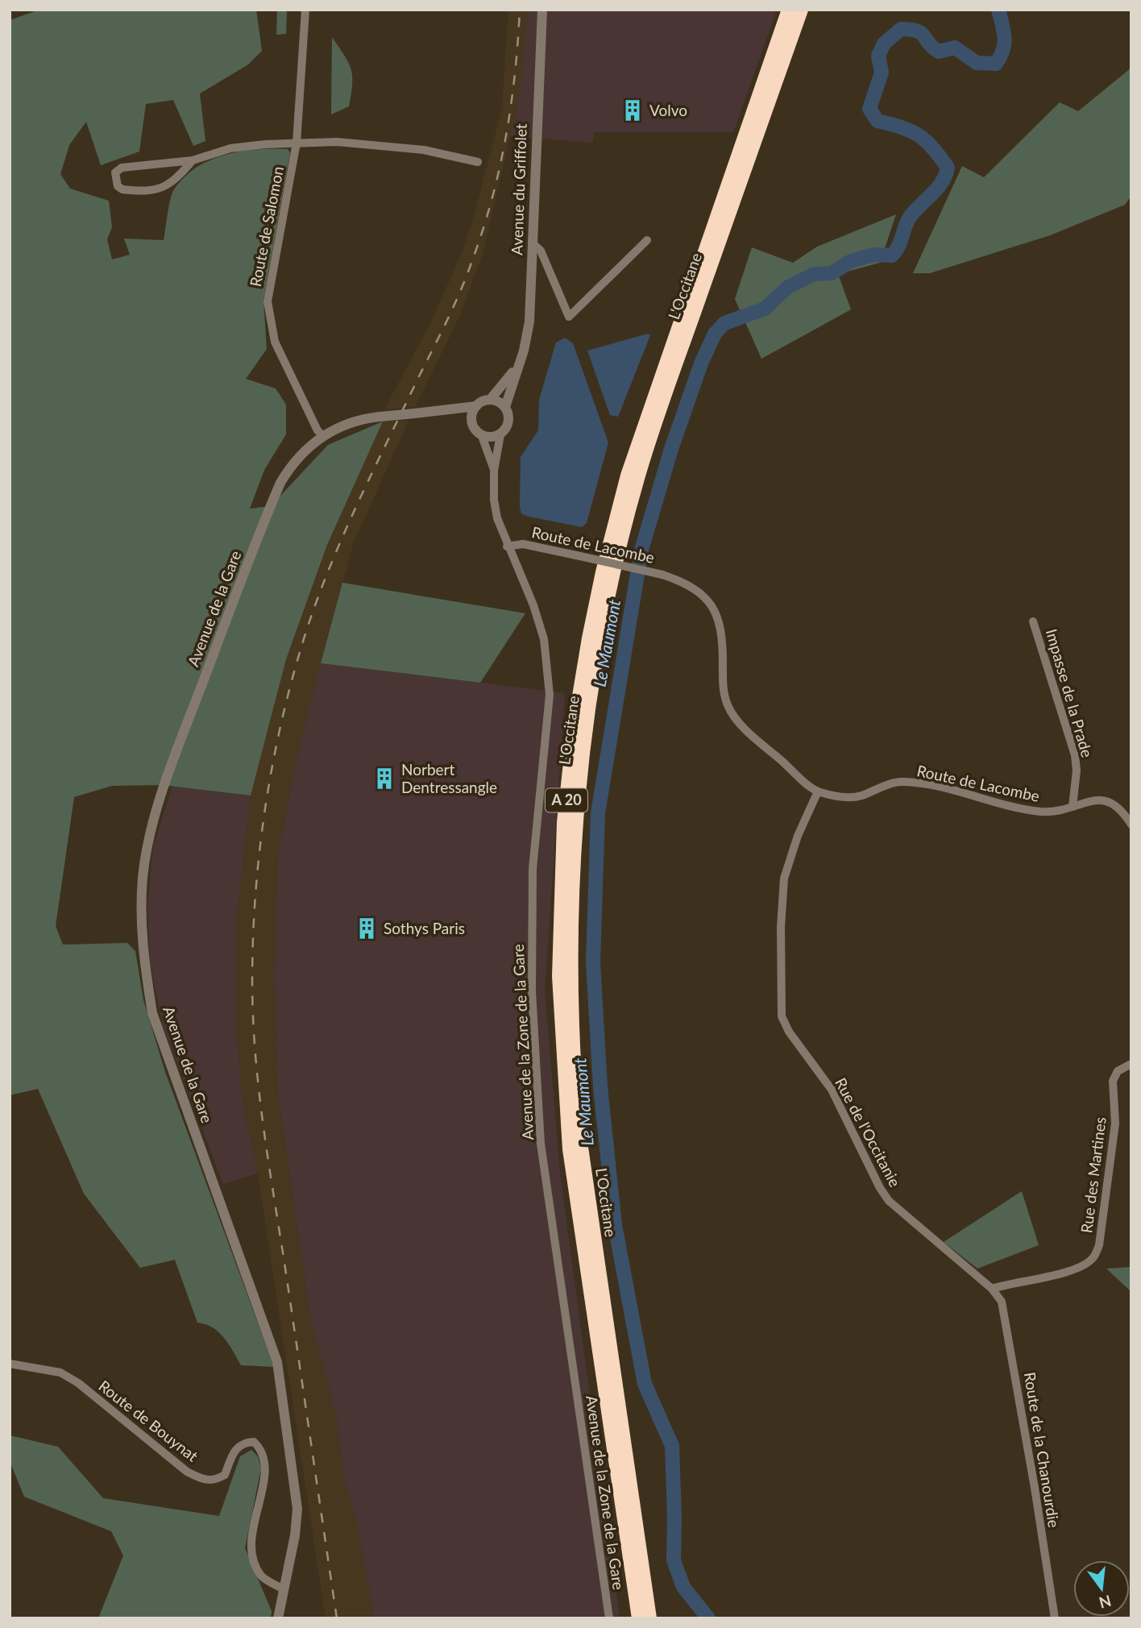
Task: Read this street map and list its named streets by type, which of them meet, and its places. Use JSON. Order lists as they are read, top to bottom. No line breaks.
{"streets":{"highway":["L'Occitane","A 20"],"street":["Avenue du Griffolet","Route de Salomon","Route de Lacombe","Avenue de la Gare","Impasse de la Prade","Avenue de la Zone de la Gare","Rue de l'Occitanie","Rue des Martines","Route de Bouynat","Route de la Chanourdie"]},"crossings":[["Avenue du Griffolet","Avenue de la Gare"],["Avenue du Griffolet","Avenue de la Zone de la Gare"],["Route de Salomon","Avenue de la Gare"],["Route de Lacombe","Impasse de la Prade"],["Route de Lacombe","Avenue de la Zone de la Gare"],["Route de Lacombe","Rue de l'Occitanie"],["Avenue de la Gare","Avenue de la Zone de la Gare"],["Avenue de la Gare","Route de Bouynat"],["Rue de l'Occitanie","Rue des Martines"],["Rue de l'Occitanie","Route de la Chanourdie"],["Rue des Martines","Route de la Chanourdie"]],"water":["Le Maumont"],"places":{"building":["Volvo","Norbert Dentressangle","Sothys Paris"]},"north":"bottom"}
